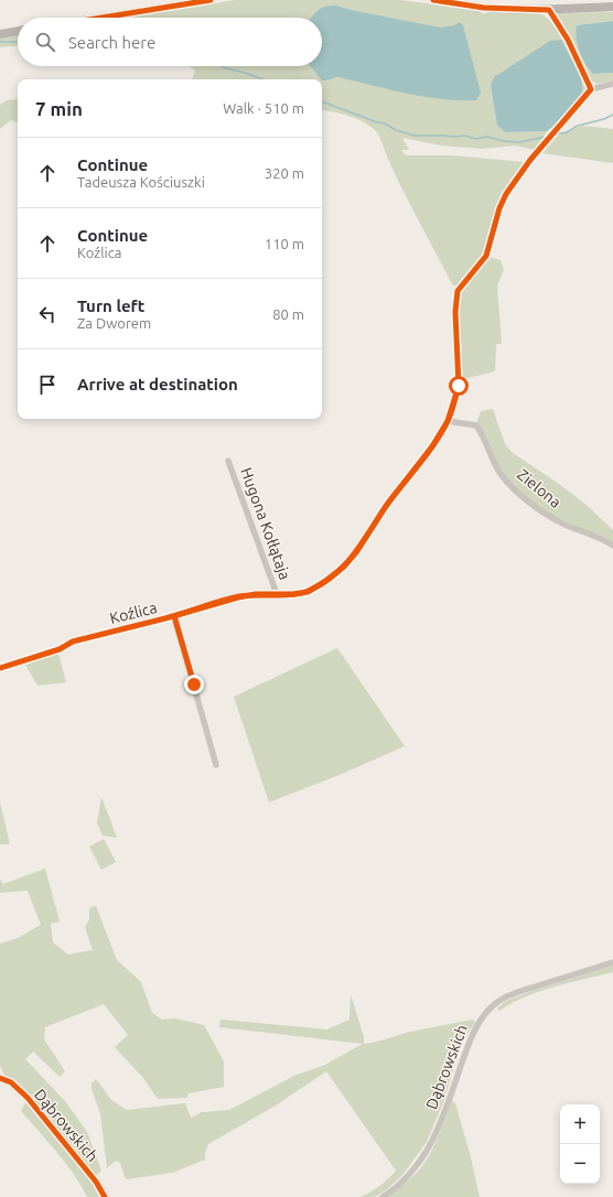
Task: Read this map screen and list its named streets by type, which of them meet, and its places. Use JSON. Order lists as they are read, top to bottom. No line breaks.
{"streets":{"street":["Zielona","Hugona Kołłątaja","Koźlica","Dąbrowskich"]},"crossings":[["Zielona","Koźlica"],["Hugona Kołłątaja","Koźlica"]],"page":{"search":"Search here","heading":["7 min","Walk · 510 m"],"list":[["Continue","Tadeusza Kościuszki","320 m"],["Continue","Koźlica","110 m"],["Turn left","Za Dworem","80 m"],"Arrive at destination"],"map_buttons":["+","−"]}}
